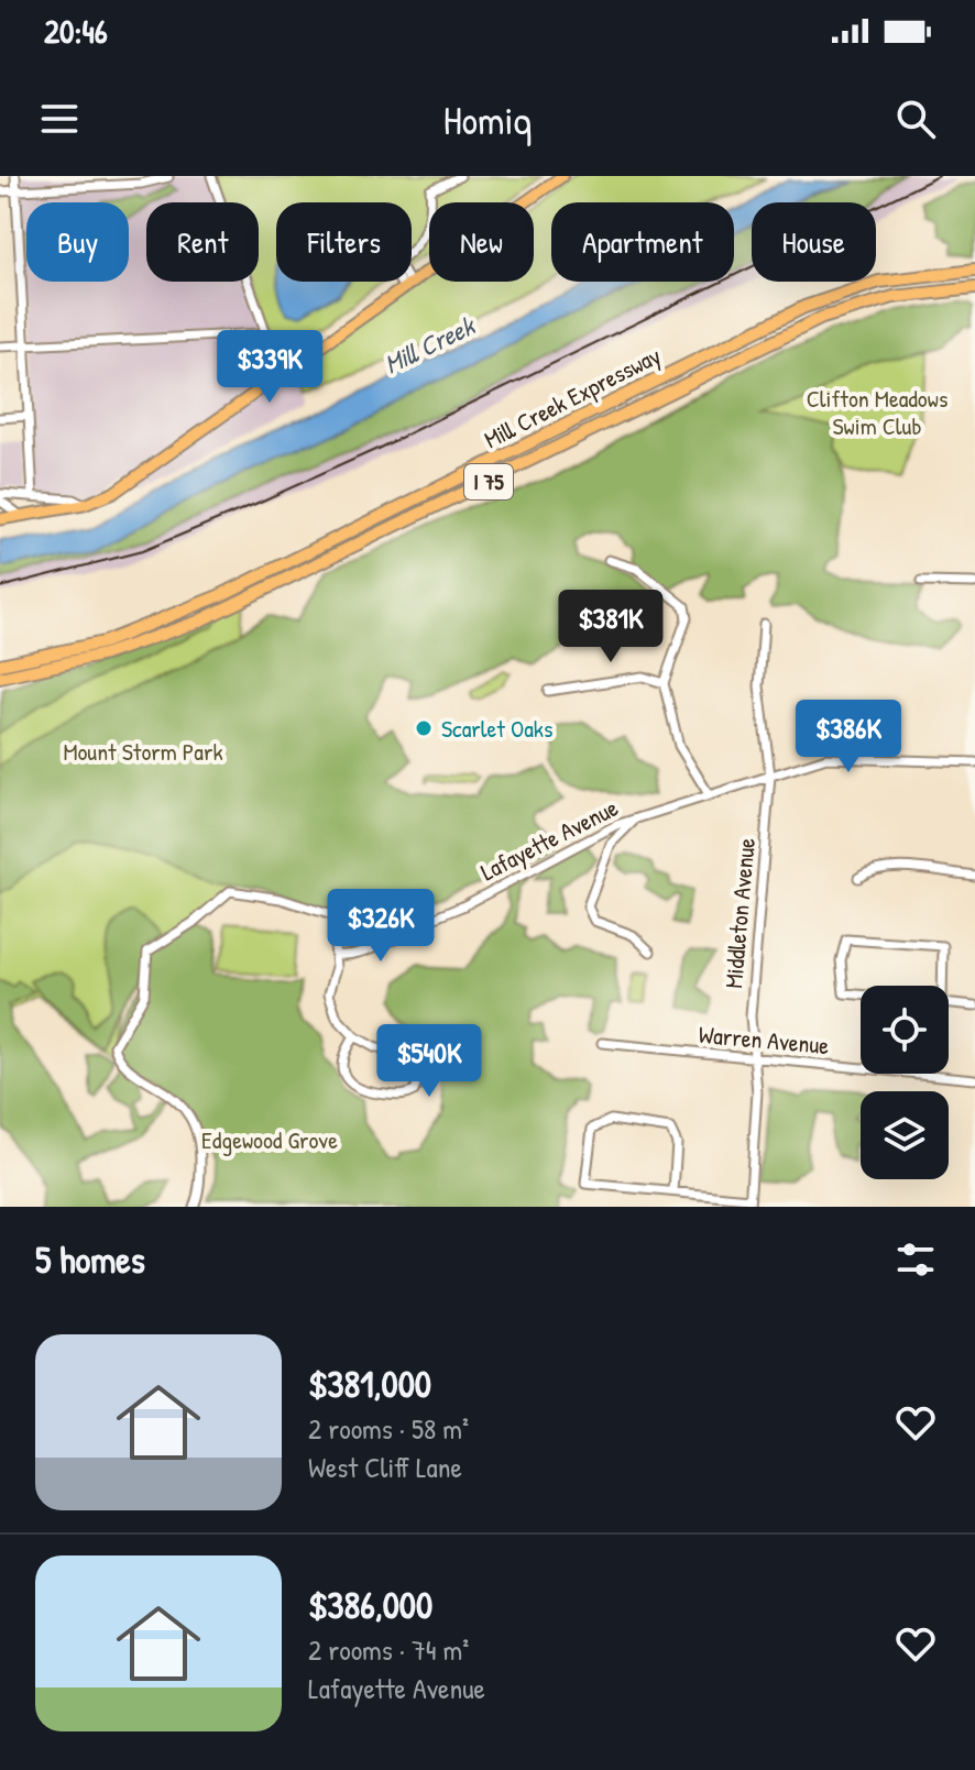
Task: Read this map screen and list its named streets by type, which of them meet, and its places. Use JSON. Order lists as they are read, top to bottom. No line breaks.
{"streets":{"highway":["Mill Creek Expressway","I 75"],"street":["Lafayette Avenue","Middleton Avenue","Warren Avenue"]},"crossings":[["Lafayette Avenue","Middleton Avenue"],["Middleton Avenue","Warren Avenue"]],"water":["Mill Creek"],"parks":["Clifton Meadows Swim Club","Mount Storm Park","Edgewood Grove"],"places":["Scarlet Oaks"],"page":{"status":"20:46","header":"Homiq","chip":["Buy","Rent","Filters","New","Apartment","House"],"price":["$339K","$381K","$386K","$326K","$540K"],"heading":"5 homes","list":[{"name":"$381,000","note":"2 rooms · 58 m² · West Cliff Lane"},{"name":"$386,000","note":"2 rooms · 74 m² · Lafayette Avenue"}]}}
